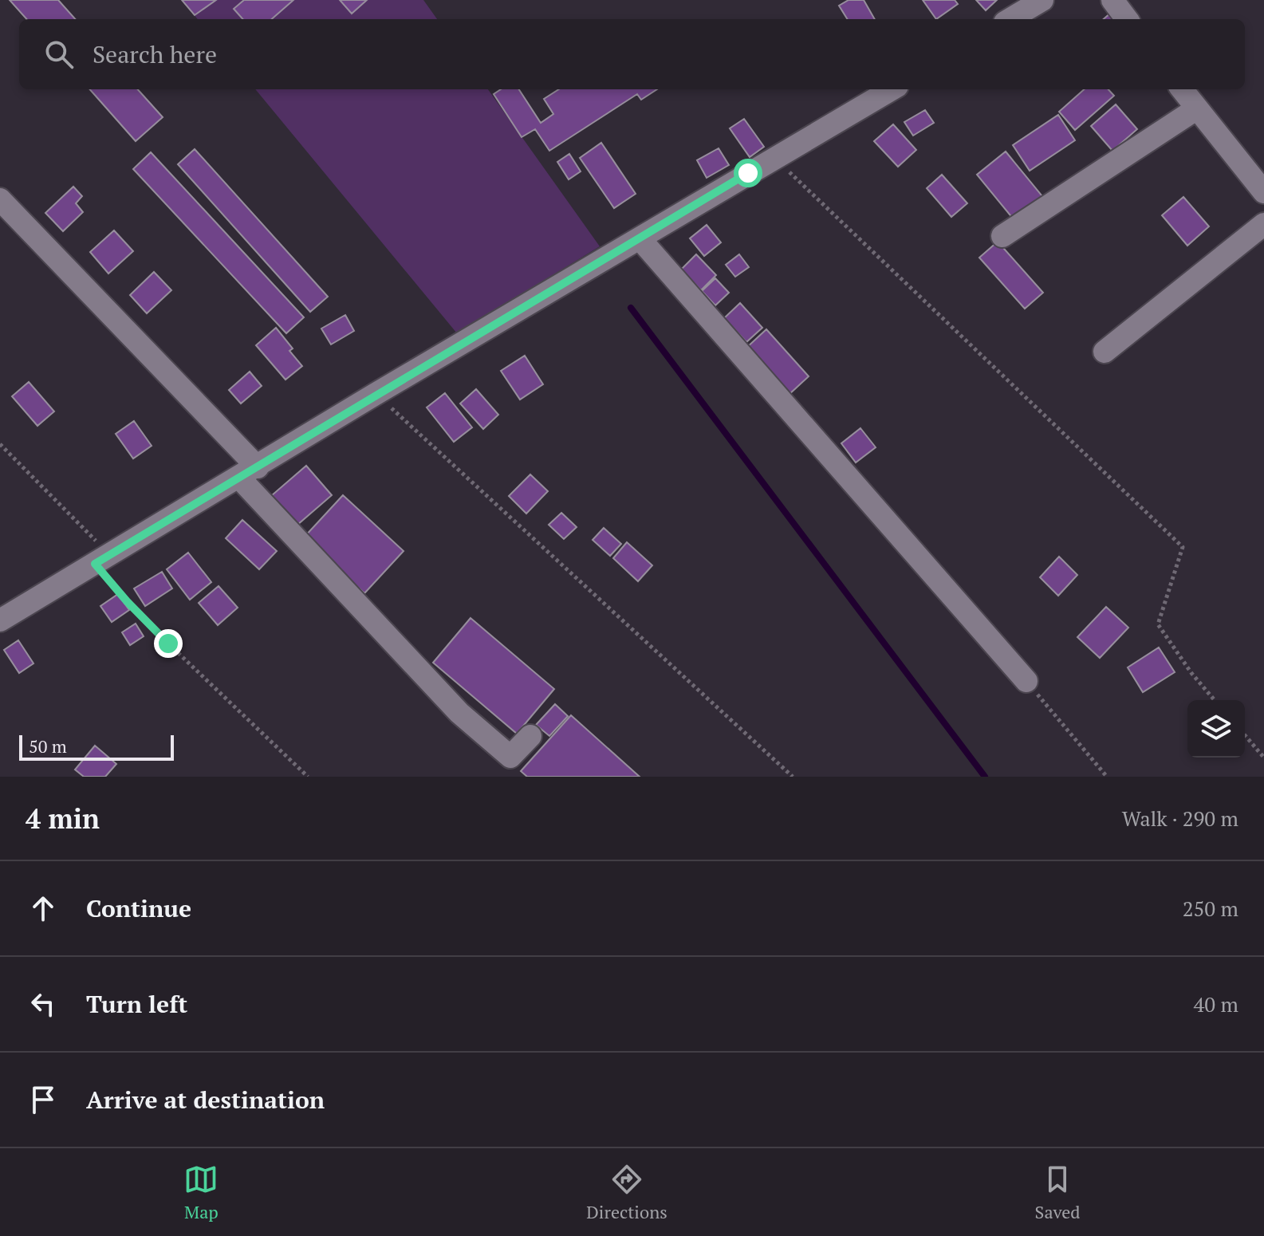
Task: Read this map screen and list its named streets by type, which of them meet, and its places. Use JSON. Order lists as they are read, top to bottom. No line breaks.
{"scale_bar":"50 m","page":{"search":"Search here","scale":"50 m","heading":["4 min","Walk · 290 m"],"list":[["Continue","250 m"],["Turn left","40 m"],"Arrive at destination"],"nav":["Map","Directions","Saved"]}}
